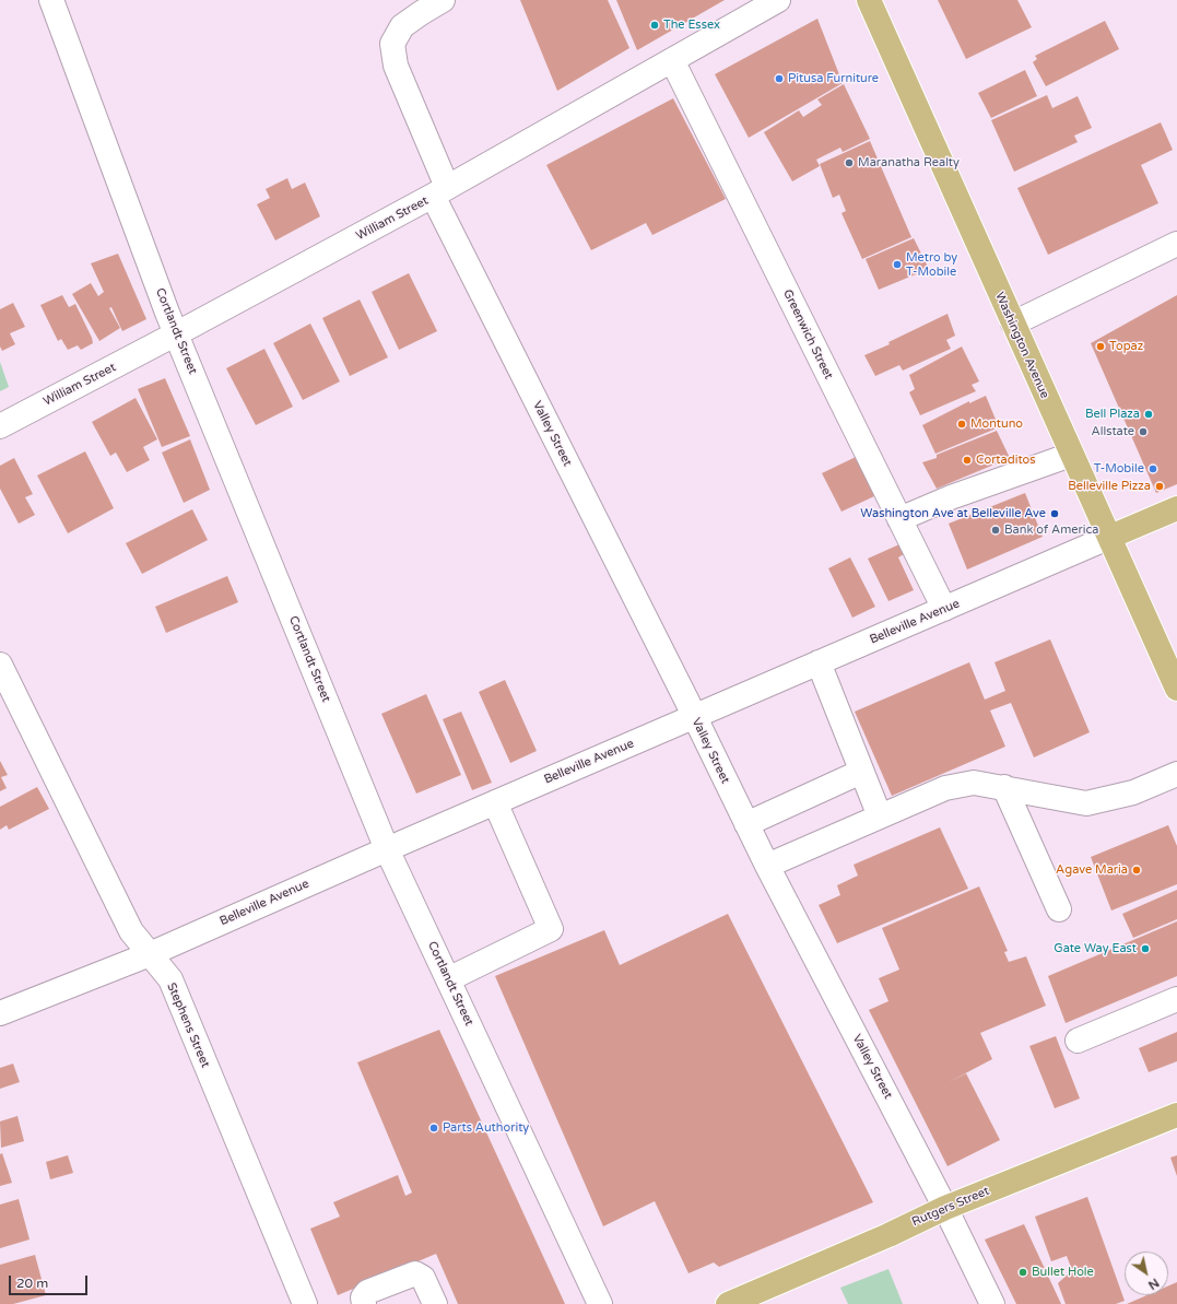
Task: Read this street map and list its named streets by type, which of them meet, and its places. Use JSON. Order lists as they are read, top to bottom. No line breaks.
{"streets":{"main road":["Washington Avenue","Belleville Avenue","Rutgers Street"],"street":["William Street","Cortlandt Street","Greenwich Street","Valley Street","Stephens Street"]},"crossings":[["William Street","Cortlandt Street"],["William Street","Greenwich Street"],["William Street","Valley Street"],["Cortlandt Street","Belleville Avenue"],["Greenwich Street","Belleville Avenue"],["Washington Avenue","Belleville Avenue"],["Valley Street","Belleville Avenue"],["Valley Street","Rutgers Street"],["Belleville Avenue","Stephens Street"]],"places":["The Essex","Pitusa Furniture","Maranatha Realty","Metro by T-Mobile","Topaz","Bell Plaza","Montuno","Allstate","Cortaditos","T-Mobile","Belleville Pizza","Washington Ave at Belleville Ave","Bank of America","Agave Maria","Gate Way East","Parts Authority","Bullet Hole"],"scale_bar":"20 m","north":"bottom right"}
